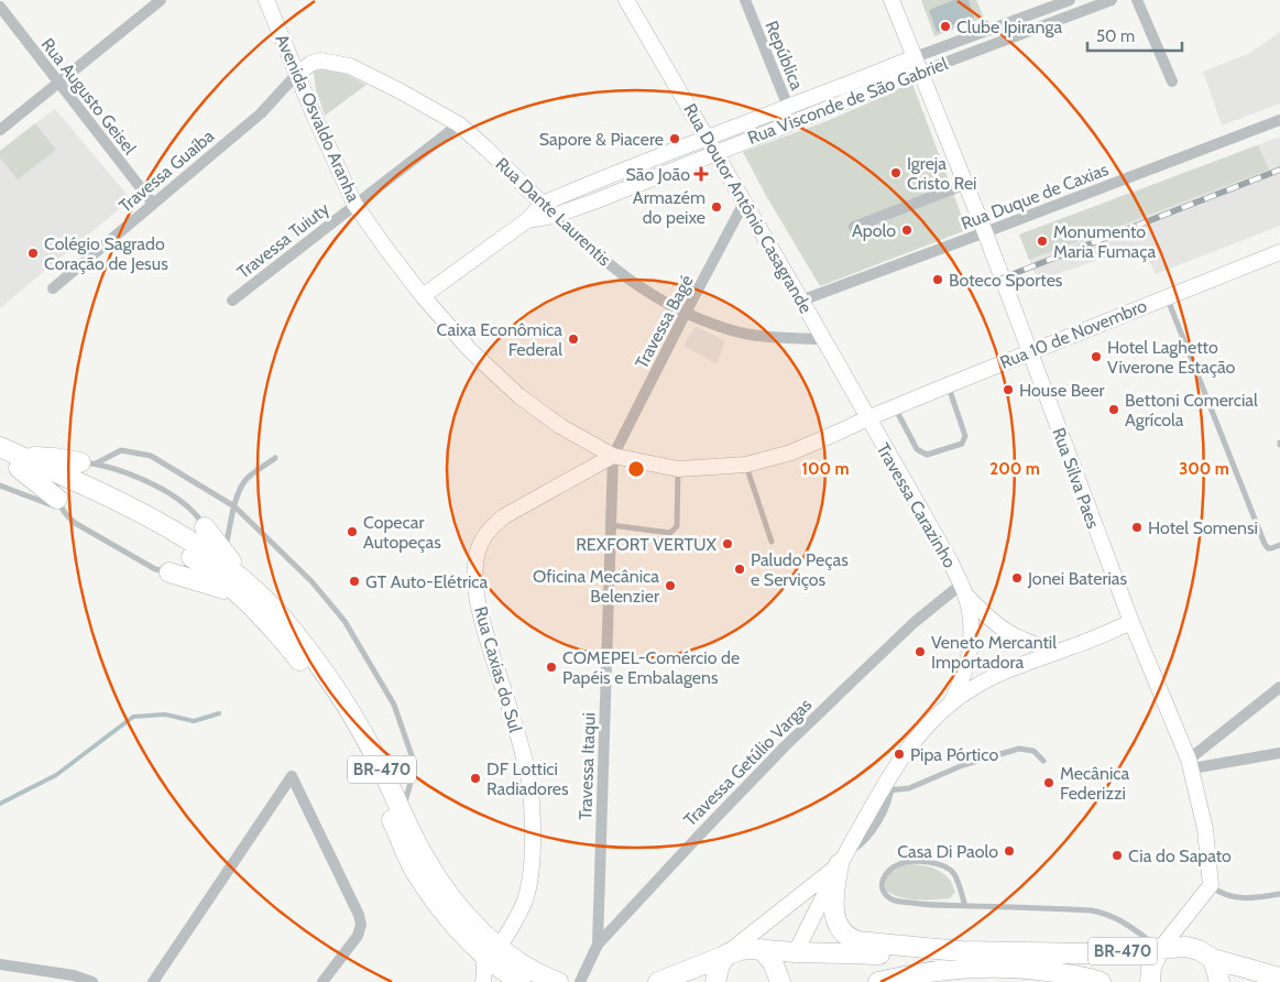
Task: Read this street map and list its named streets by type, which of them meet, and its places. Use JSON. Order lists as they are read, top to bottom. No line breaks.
{"streets":{"highway":["BR-470"],"main road":["Rua Visconde de São Gabriel","Avenida Osvaldo Aranha","Rua Doutor Antônio Casagrande","Rua Dante Laurentis","Rua 10 de Novembro","Rua Silva Paes","Travessa Carazinho","Rua Caxias do Sul"],"street":["República","Rua Augusto Geisel","Travessa Guaíba","Rua Duque de Caxias","Travessa Tuiuty","Travessa Bagé","Travessa Getúlio Vargas","Travessa Itaqui"]},"crossings":[["República","Rua Visconde de São Gabriel"],["Rua Augusto Geisel","Travessa Guaíba"],["Rua Visconde de São Gabriel","Rua Doutor Antônio Casagrande"],["Rua Visconde de São Gabriel","Rua Dante Laurentis"],["Rua Visconde de São Gabriel","Rua Silva Paes"],["Avenida Osvaldo Aranha","Travessa Guaíba"],["Avenida Osvaldo Aranha","Rua Doutor Antônio Casagrande"],["Avenida Osvaldo Aranha","Rua Dante Laurentis"],["Avenida Osvaldo Aranha","Travessa Tuiuty"],["Avenida Osvaldo Aranha","Travessa Bagé"],["Avenida Osvaldo Aranha","Rua 10 de Novembro"],["Avenida Osvaldo Aranha","Travessa Carazinho"],["Avenida Osvaldo Aranha","Rua Caxias do Sul"],["Avenida Osvaldo Aranha","Travessa Itaqui"],["Travessa Guaíba","Rua Dante Laurentis"],["Rua Duque de Caxias","Rua Doutor Antônio Casagrande"],["Rua Duque de Caxias","Rua Silva Paes"],["Rua Doutor Antônio Casagrande","Rua Dante Laurentis"],["Rua Doutor Antônio Casagrande","Travessa Bagé"],["Rua Doutor Antônio Casagrande","Rua 10 de Novembro"],["Rua Doutor Antônio Casagrande","Travessa Carazinho"],["Rua Dante Laurentis","Travessa Tuiuty"],["Rua Dante Laurentis","Travessa Bagé"],["Travessa Bagé","Rua Caxias do Sul"],["Travessa Bagé","Travessa Itaqui"],["Rua 10 de Novembro","Rua Silva Paes"],["Rua 10 de Novembro","Travessa Carazinho"],["Travessa Carazinho","Travessa Getúlio Vargas"],["Rua Caxias do Sul","Travessa Itaqui"],["Rua Caxias do Sul","BR-470"],["Travessa Getúlio Vargas","Travessa Itaqui"]],"places":{"other":["Clube Ipiranga","Sapore & Piacere","Igreja Cristo Rei","Armazém do peixe","Apolo","Monumento Maria Fumaça","Colégio Sagrado Coração de Jesus","Boteco Sportes","Caixa Econômica Federal","Hotel Laghetto Viverone Estação","House Beer","Bettoni Comercial Agrícola","Hotel Somensi","Copecar Autopeças","REXFORT VERTUX","Paludo Peças e Serviços","Jonei Baterias","GT Auto-Elétrica","Oficina Mecânica Belenzier","Veneto Mercantil Importadora","COMEPEL-Comércio de Papéis e Embalagens","Pipa Pórtico","DF Lottici Radiadores","Mecânica Federizzi","Casa Di Paolo","Cia do Sapato"],"health":["São João"]},"scale_bar":"50 m","rings":["100 m","200 m","300 m"]}
